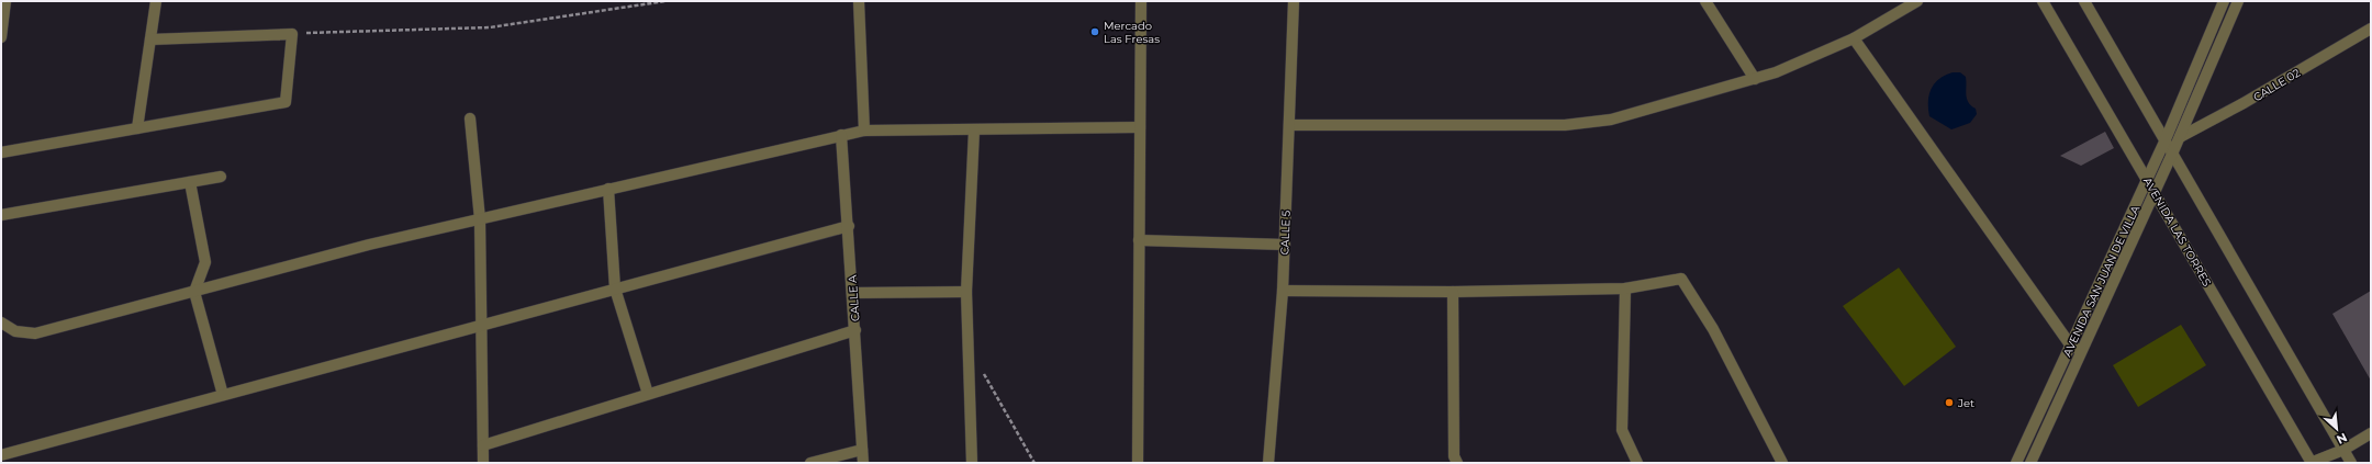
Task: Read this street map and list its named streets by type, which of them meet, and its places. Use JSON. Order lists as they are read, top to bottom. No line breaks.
{"streets":{"street":["CALLE 02","AVENIDA LAS TORRES","CALLE 5","AVENIDA SAN JUAN DE VILLA","CALLE A"]},"crossings":[["CALLE 02","AVENIDA SAN JUAN DE VILLA"],["AVENIDA LAS TORRES","AVENIDA SAN JUAN DE VILLA"]],"places":["Mercado Las Fresas","Jet"],"north":"bottom right"}
